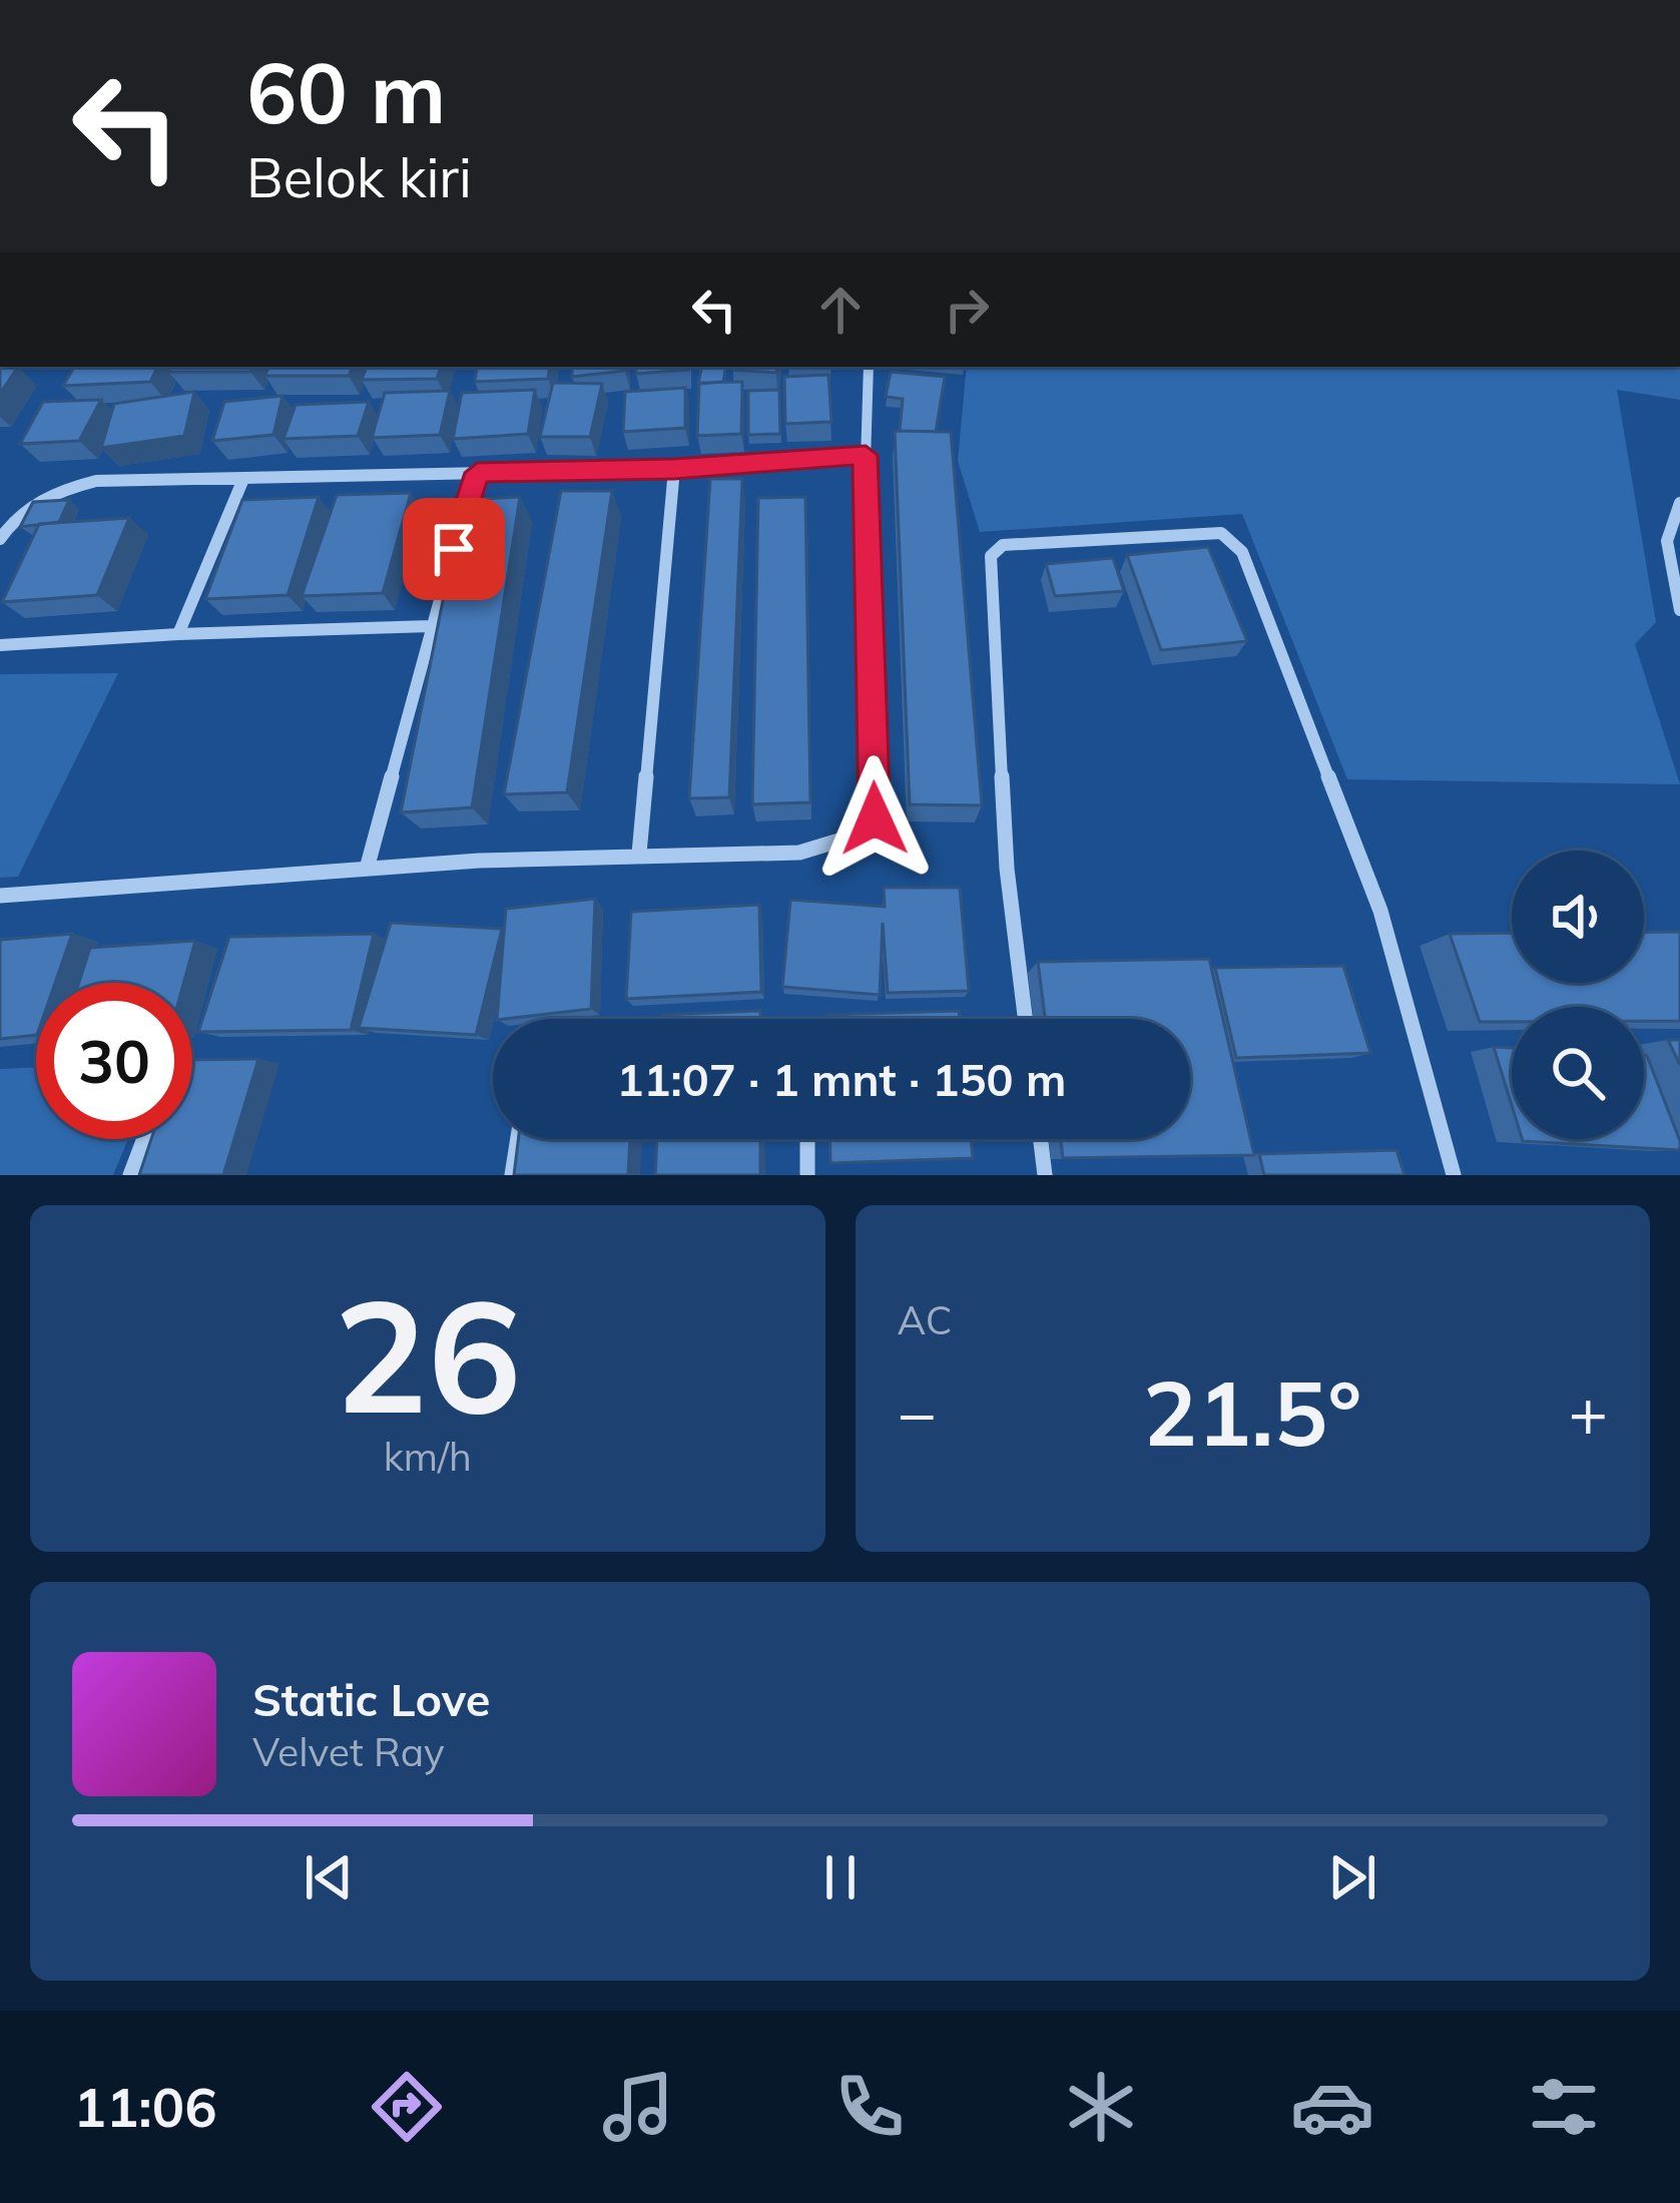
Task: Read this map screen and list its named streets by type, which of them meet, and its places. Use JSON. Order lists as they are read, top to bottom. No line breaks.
{"page":{"turn":["60 m","Belok kiri"],"limit":"30","trip":"11:07 · 1 mnt · 150 m","tile":[["26","km/h"],"AC"],"heat":["−","21.5°","+"],"song":["Static Love","Velvet Ray"],"tabs":"11:06"}}
